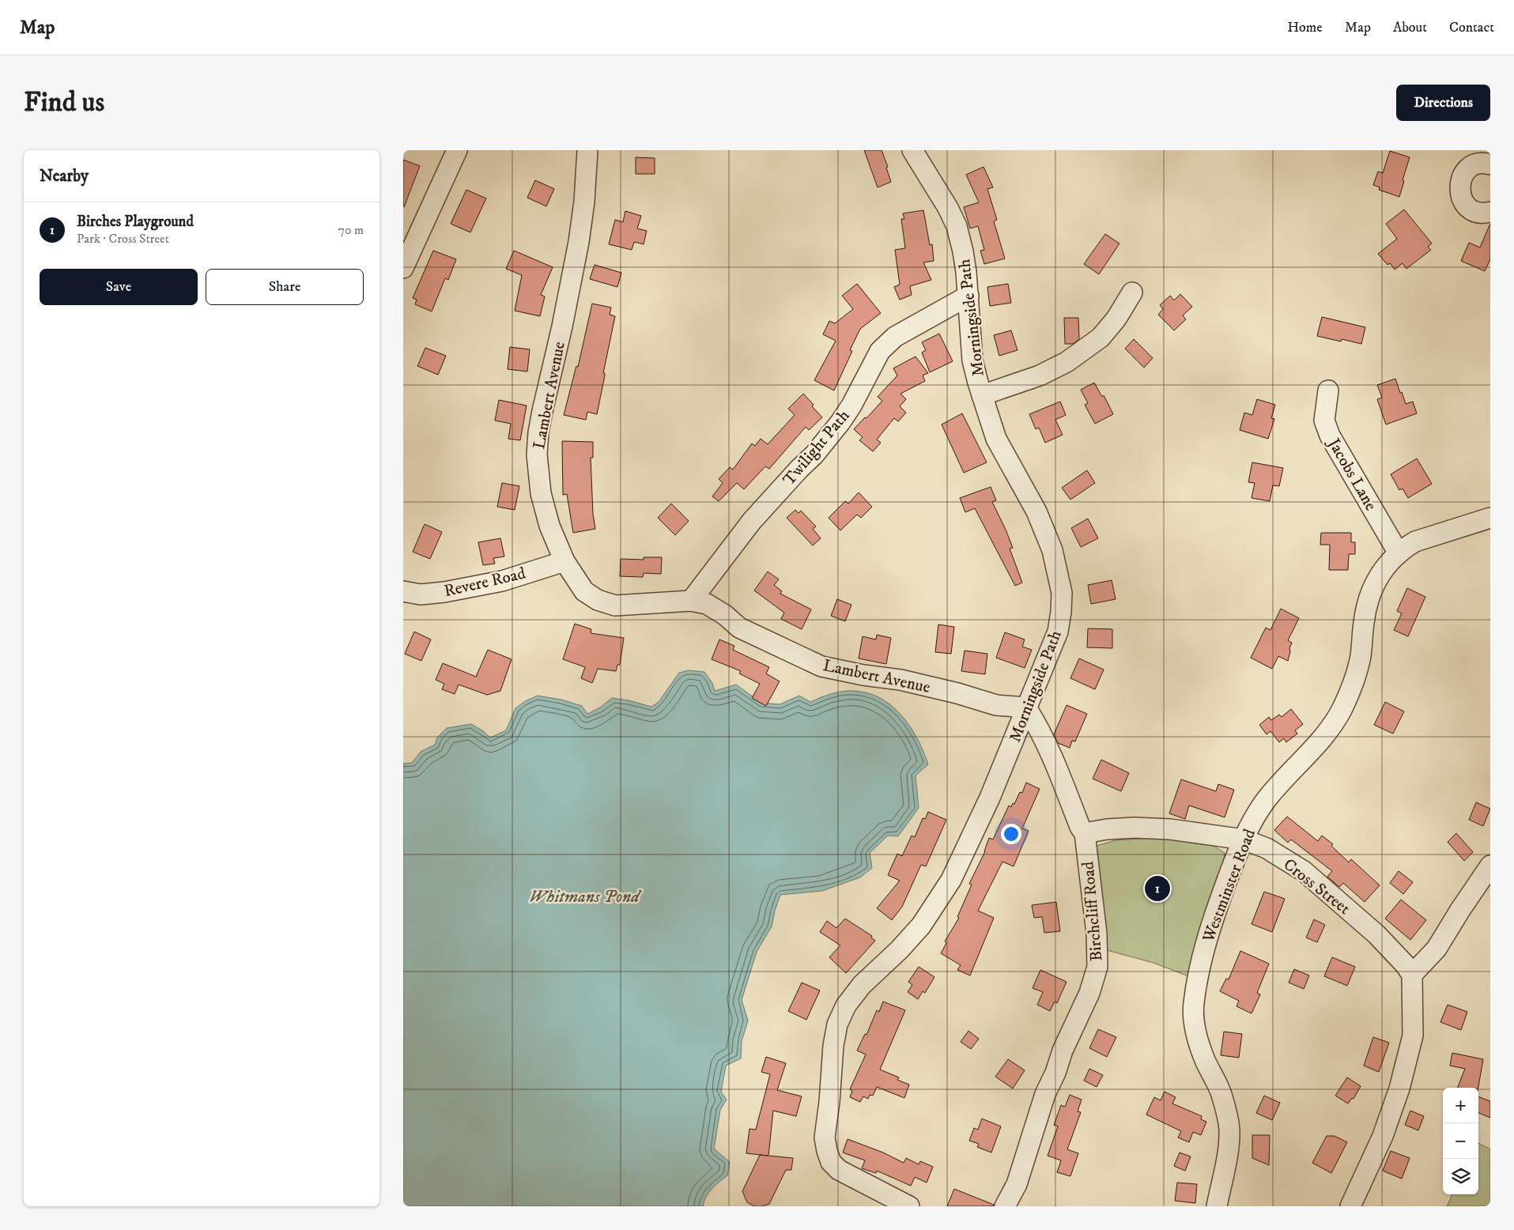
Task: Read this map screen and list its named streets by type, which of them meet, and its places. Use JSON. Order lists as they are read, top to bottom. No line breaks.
{"streets":{"street":["Morningside Path","Lambert Avenue","Twilight Path","Jacobs Lane","Revere Road","Westminster Road","Cross Street","Birchcliff Road"]},"crossings":[["Morningside Path","Lambert Avenue"],["Morningside Path","Twilight Path"],["Morningside Path","Birchcliff Road"],["Lambert Avenue","Twilight Path"],["Lambert Avenue","Revere Road"],["Lambert Avenue","Birchcliff Road"],["Jacobs Lane","Westminster Road"],["Westminster Road","Cross Street"],["Cross Street","Birchcliff Road"]],"water":["Whitmans Pond"],"page":{"header":"Map","nav":["Home","Map","About","Contact"],"buttons":["Directions",["Save","Share"]],"title":"Find us","heading":"Nearby","list":[{"mark":"1","name":"Birches Playground","note":"Park · Cross Street","value":"70 m"}],"pins":"1","map_buttons":["+","−"]}}
